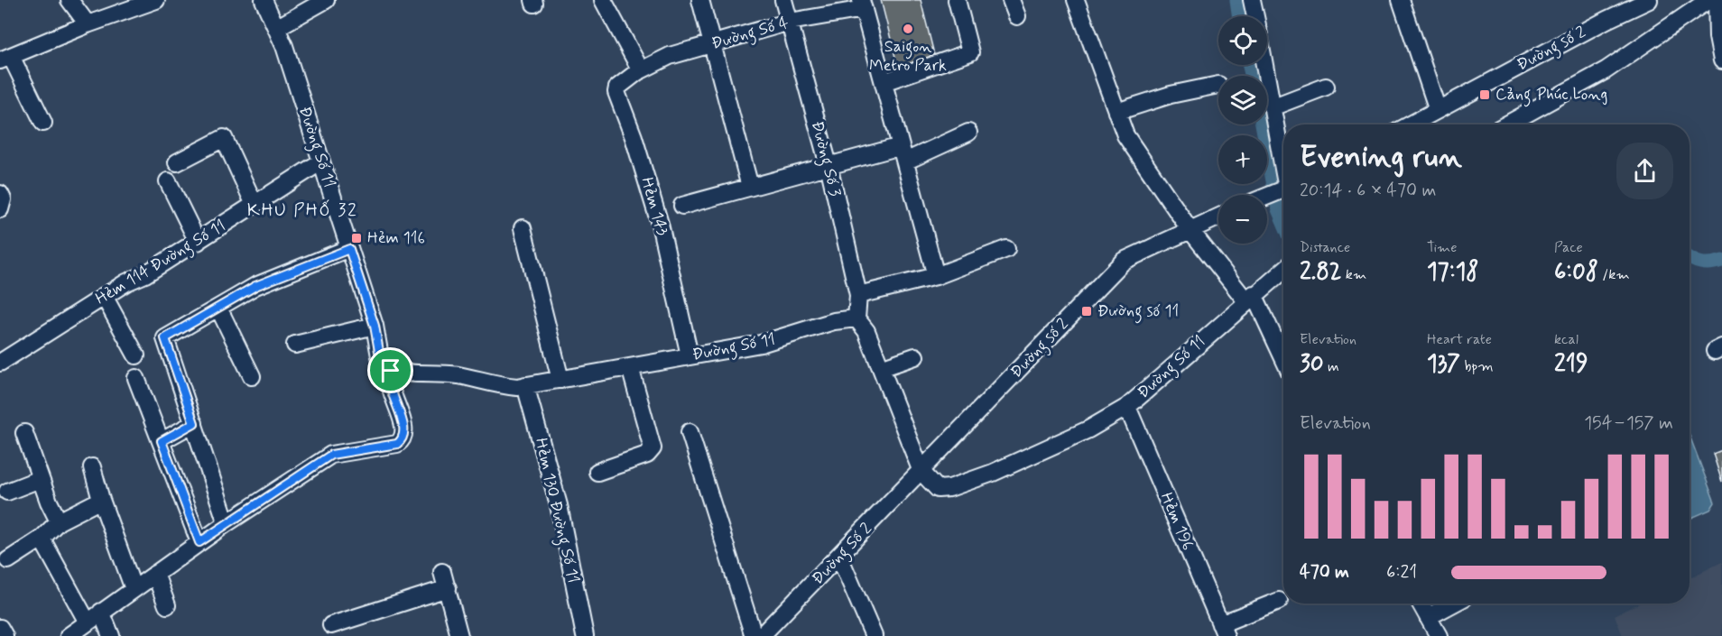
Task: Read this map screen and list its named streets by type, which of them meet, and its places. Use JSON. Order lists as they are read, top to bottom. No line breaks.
{"streets":{"street":["Đường Số 4","Đường số 2","Đường Số 11","Đường Số 3","Hẻm 143","Hẻm 114 Đường Số 11","Hẻm 130 Đường Số 11","Hẻm 196","Đường Số 2"]},"crossings":[["Đường Số 4","Đường Số 3"],["Đường Số 4","Hẻm 143"],["Đường số 2","Đường Số 11"],["Đường số 2","Đường Số 2"],["Đường Số 11","Đường Số 3"],["Đường Số 11","Hẻm 143"],["Đường Số 11","Hẻm 114 Đường Số 11"],["Đường Số 11","Hẻm 130 Đường Số 11"],["Đường Số 11","Hẻm 196"],["Đường Số 11","Đường Số 2"]],"districts":["KHU PHỐ 32"],"places":{"other":["Saigon Metro Park"],"transit":["Cảng Phúc Long","Hẻm 116","Đường số 11"]},"page":{"map_buttons":["+","−"],"heading":["Evening run","20:14 · 6 × 470 m"],"stats":[["Distance","2.82 km"],["Time","17:18"],["Pace","6:08 /km"],["Elevation","30 m"],["Heart rate","137 bpm"],["kcal","219"]],"chart":["Elevation","154–157 m"],"list":[{"name":"470 m","note":"6:21"}]}}
